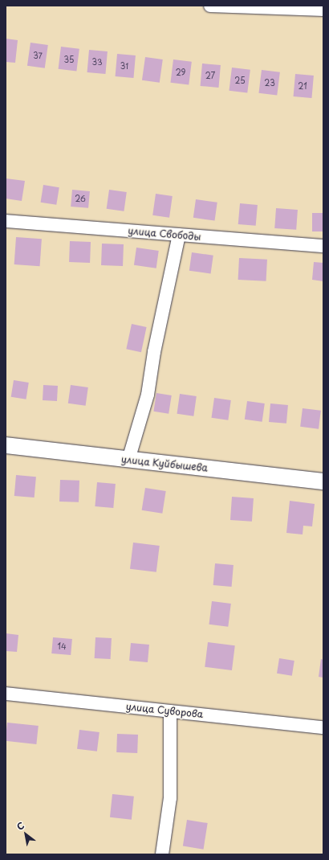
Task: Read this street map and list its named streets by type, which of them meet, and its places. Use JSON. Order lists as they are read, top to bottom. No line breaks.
{"streets":{"main road":["улица Куйбышева"],"street":["улица Свободы","улица Суворова"]},"house_numbers":["37","35","33","31","29","27","25","23","21","26","14"],"north":"top left"}
